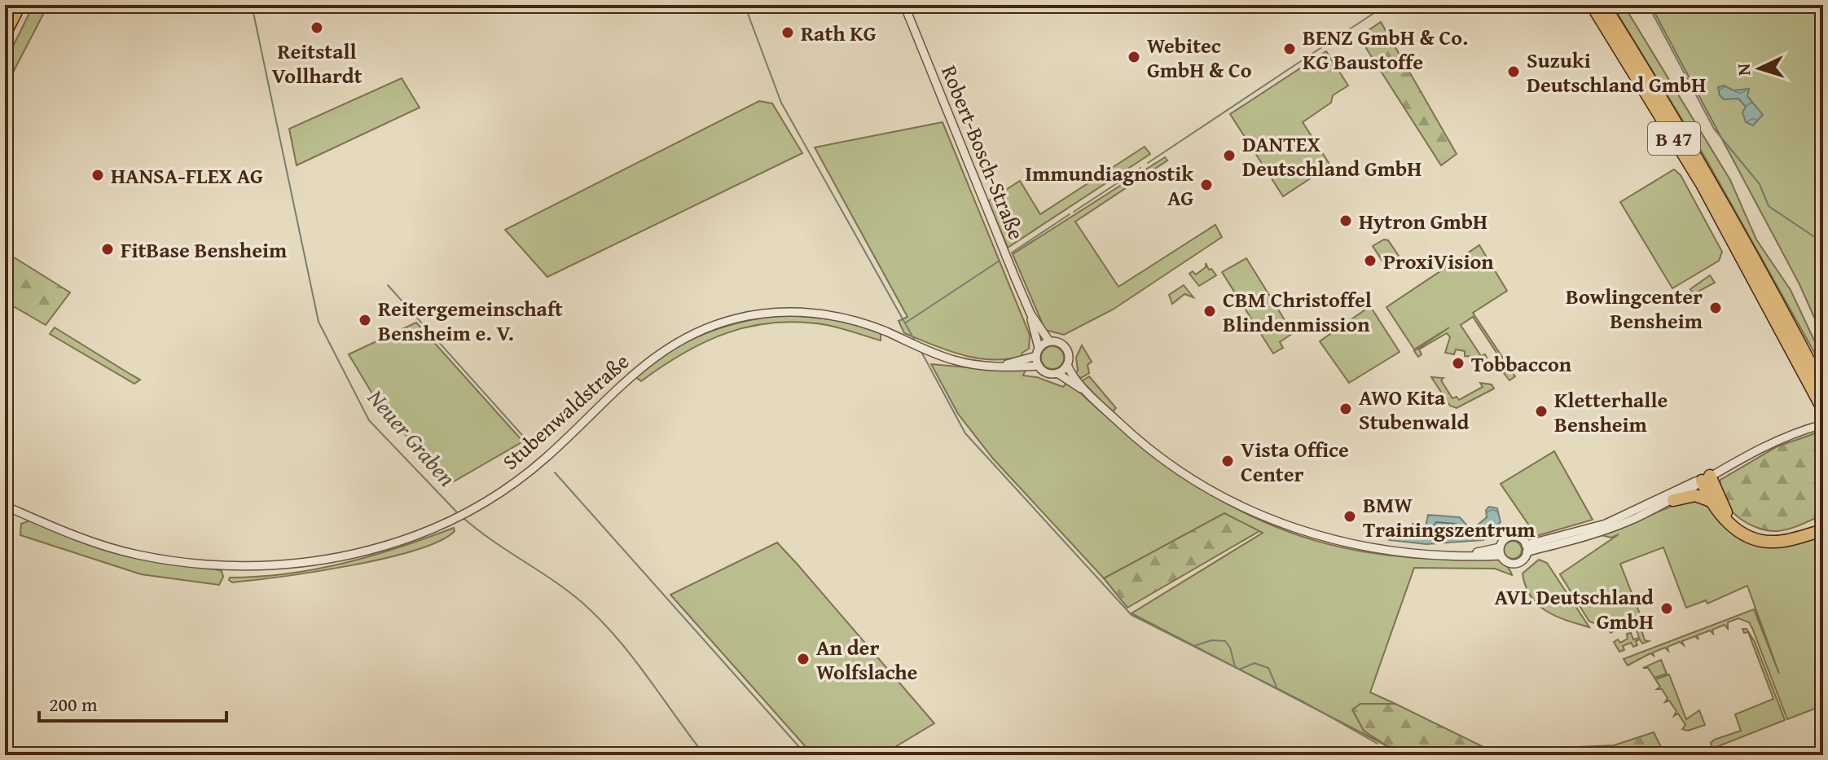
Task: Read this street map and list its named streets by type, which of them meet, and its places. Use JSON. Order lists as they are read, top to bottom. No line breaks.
{"streets":{"highway":["B 47"],"street":["Robert-Bosch-Straße","Stubenwaldstraße"]},"crossings":[["Robert-Bosch-Straße","Stubenwaldstraße"]],"water":["Neuer Graben"],"places":["Reitstall Vollhardt","Rath KG","BENZ GmbH & Co. KG Baustoffe","Webitec GmbH & Co","Suzuki Deutschland GmbH","DANTEX Deutschland GmbH","HANSA-FLEX AG","Immundiagnostik AG","Hytron GmbH","FitBase Bensheim","ProxiVision","Bowlingcenter Bensheim","CBM Christoffel Blindenmission","Reitergemeinschaft Bensheim e. V.","Tobbaccon","AWO Kita Stubenwald","Kletterhalle Bensheim","Vista Office Center","BMW Trainingszentrum","AVL Deutschland GmbH","An der Wolfslache"],"scale_bar":"200 m","north":"left"}
